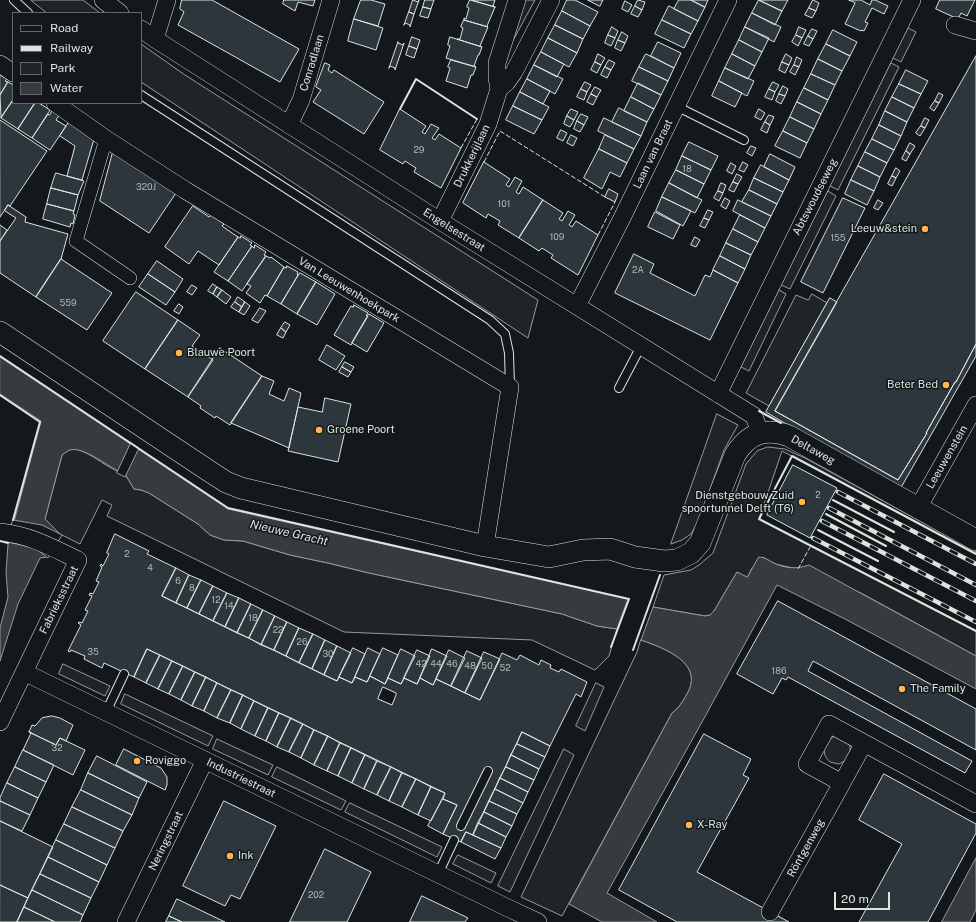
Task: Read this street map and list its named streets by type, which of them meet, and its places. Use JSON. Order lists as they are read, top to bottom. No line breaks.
{"streets":{"street":["Conradlaan","Laan van Braat","Drukkerijlaan","Abtswoudseweg","Engelsestraat","Van Leeuwenhoekpark","Deltaweg","Leeuwenstein","Fabrieksstraat","Industriestraat","Neringstraat","Röntgenweg"]},"crossings":[["Conradlaan","Engelsestraat"],["Laan van Braat","Engelsestraat"],["Drukkerijlaan","Engelsestraat"],["Abtswoudseweg","Engelsestraat"],["Engelsestraat","Deltaweg"],["Deltaweg","Leeuwenstein"],["Fabrieksstraat","Industriestraat"],["Industriestraat","Neringstraat"]],"water":["Nieuwe Gracht"],"places":["Leeuw&stein","Blauwe Poort","Beter Bed","Groene Poort","Dienstgebouw Zuid spoortunnel Delft (T6)","The Family","Roviggo","X-Ray","Ink"],"house_numbers":["29","18","320J","101","109","155","2A","559","2","2","4","6","8","12","14","18","22","26","35","30","42","44","46","48","50","52","186","32","202"],"legend":["Road","Railway","Park","Water"],"scale_bar":"20 m"}
